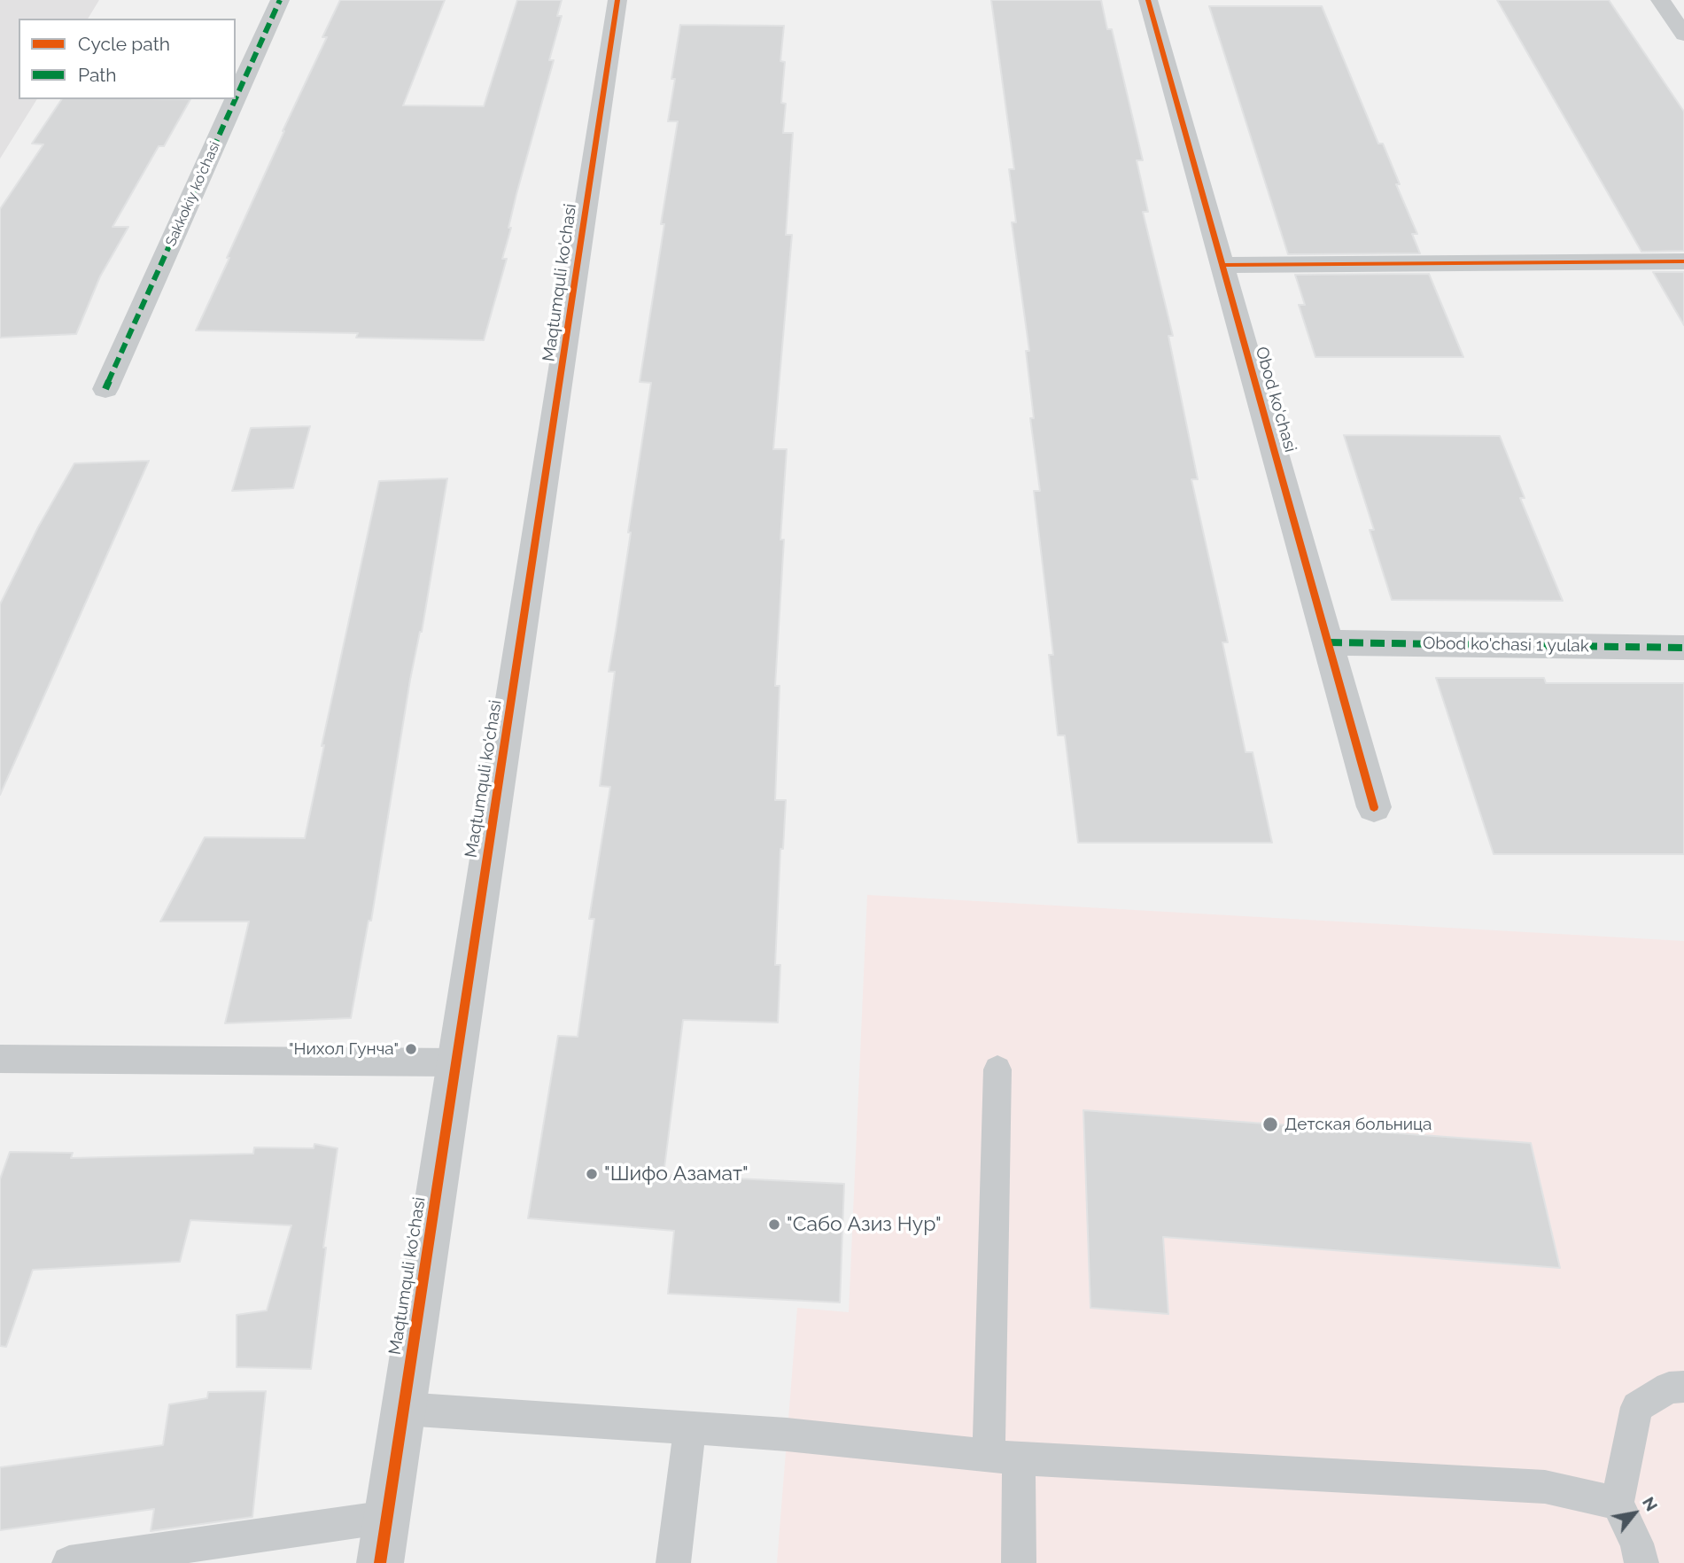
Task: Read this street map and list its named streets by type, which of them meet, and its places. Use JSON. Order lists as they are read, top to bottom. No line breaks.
{"streets":{"street":["Sakkokiy ko'chasi","Maqtumquli ko'chasi","Obod ko'chasi","Obod ko'chasi 1 yulak"]},"crossings":[["Obod ko'chasi","Obod ko'chasi 1 yulak"]],"places":["\"Нихол Гунча\"","Детская больница","\"Шифо Азамат\"","\"Сабо Азиз Нур\""],"legend":["Cycle path","Path"],"north":"top right"}
